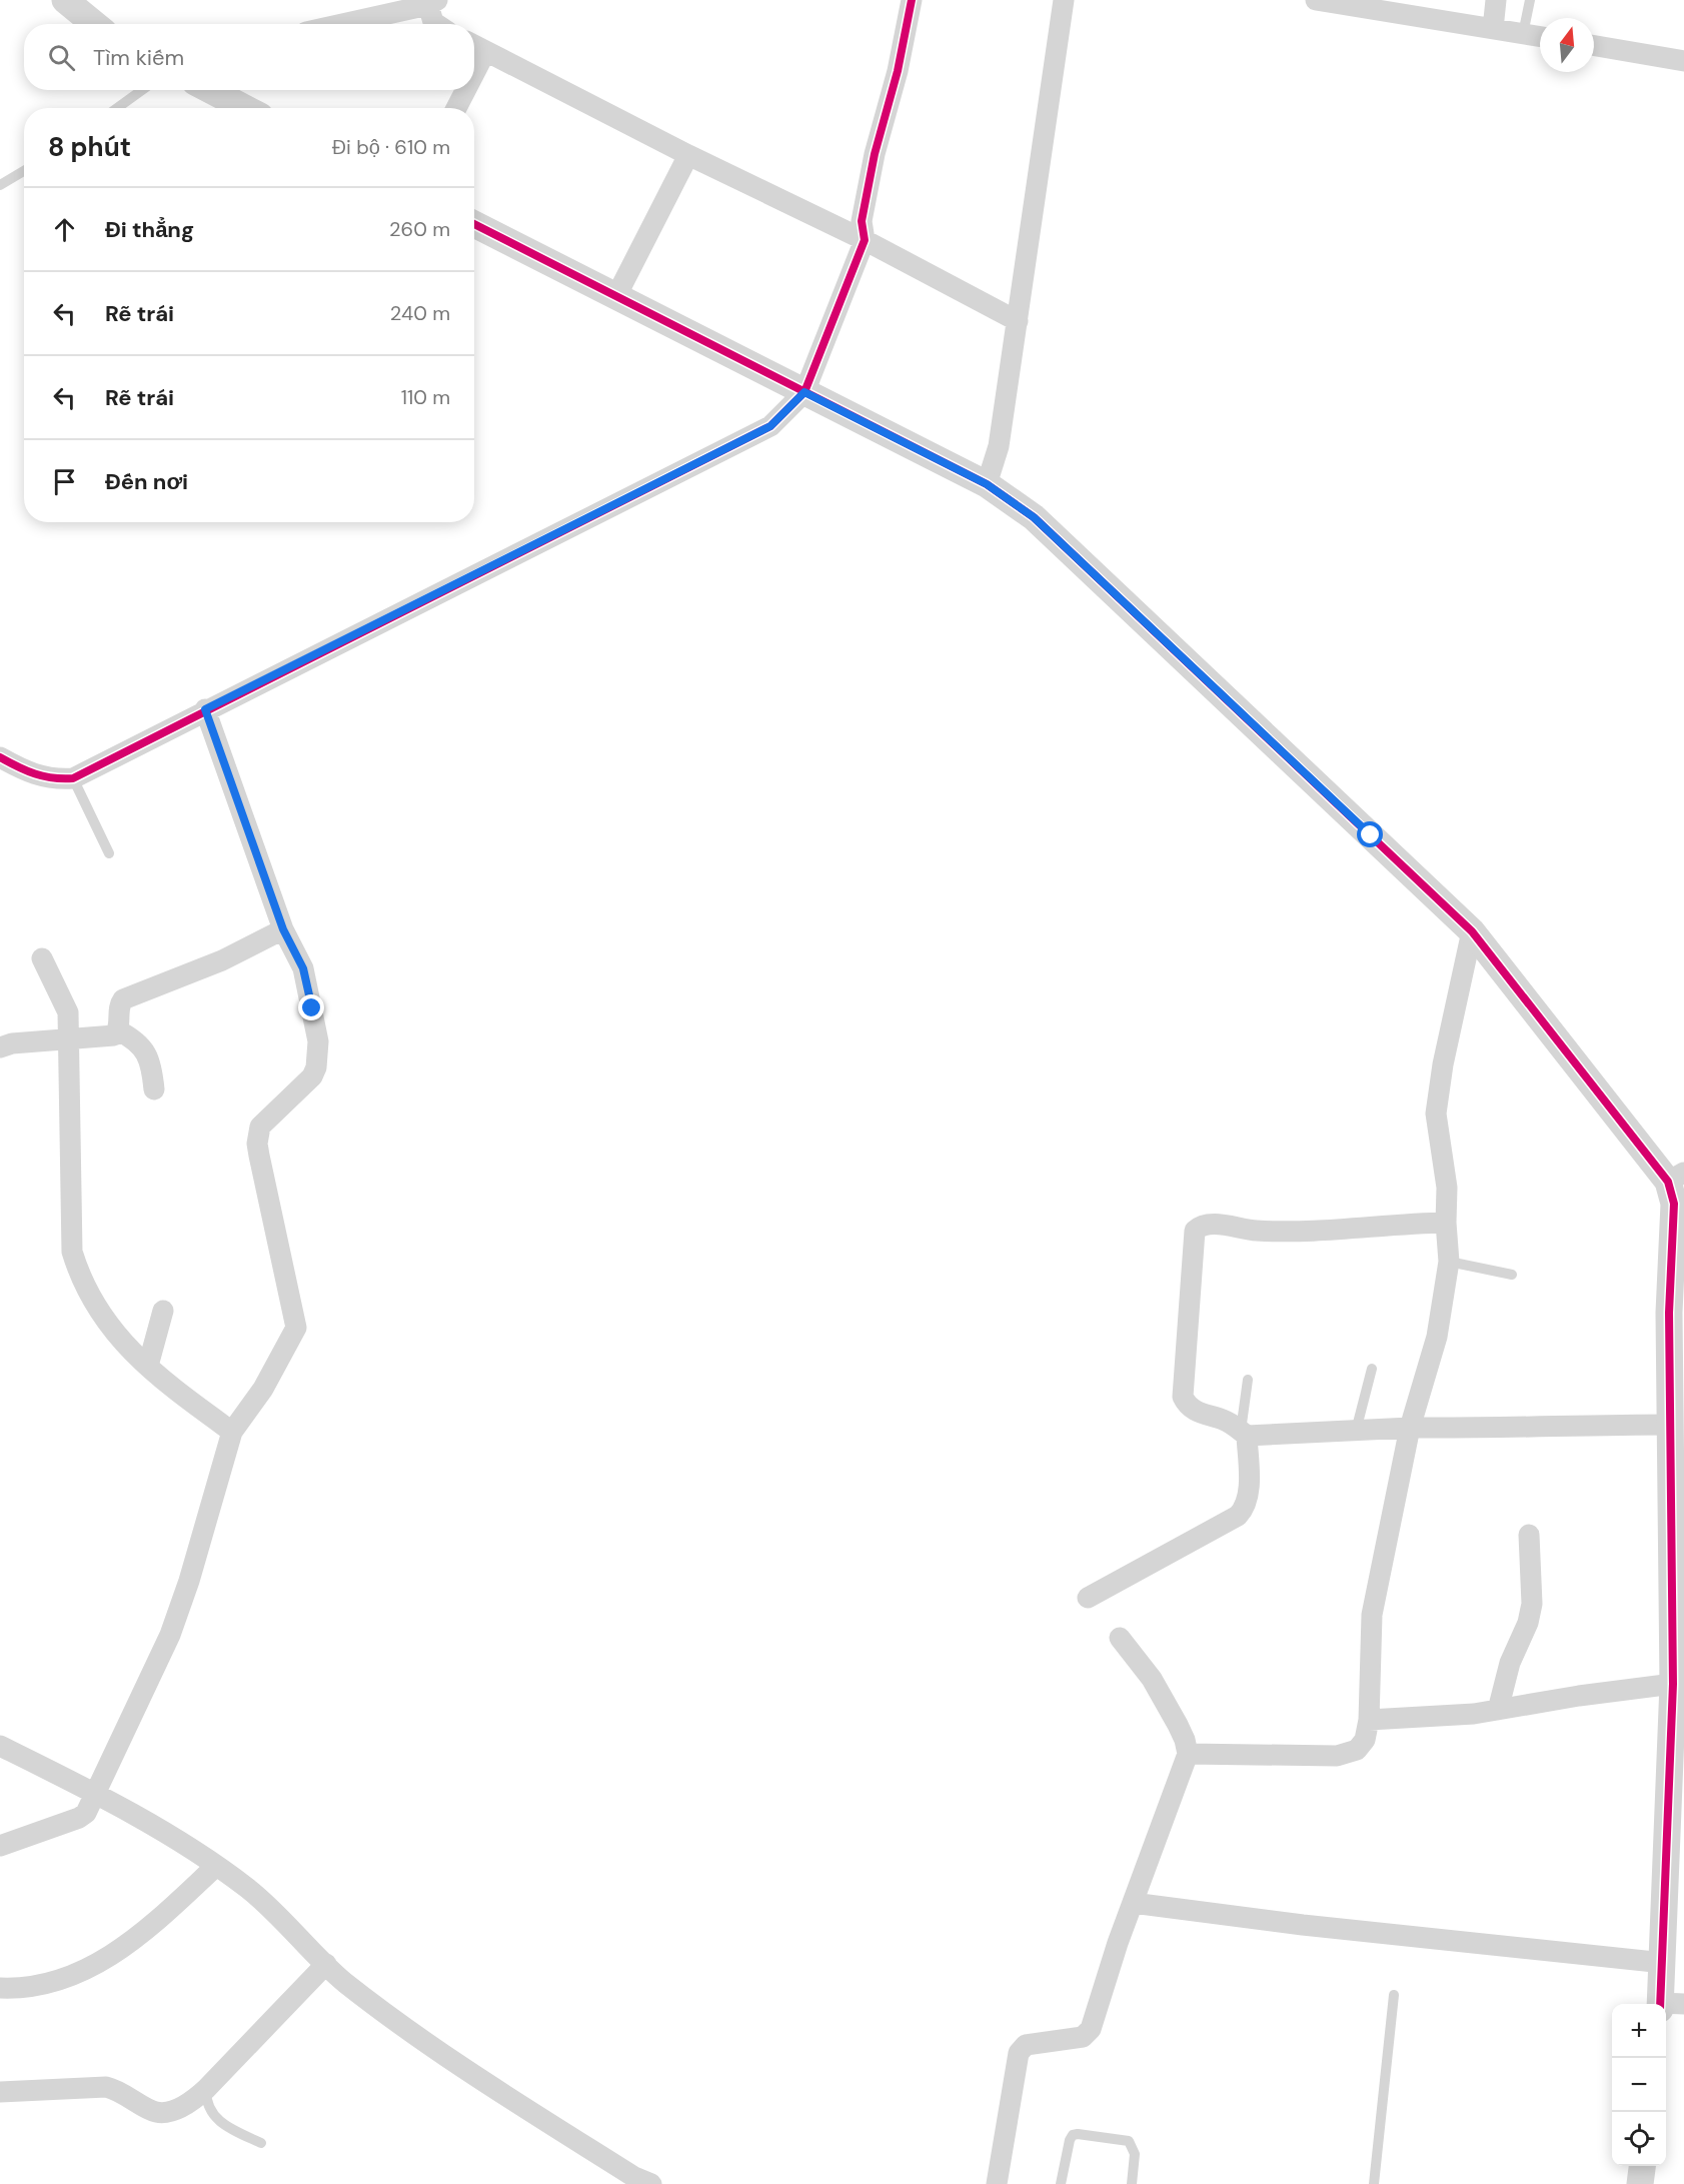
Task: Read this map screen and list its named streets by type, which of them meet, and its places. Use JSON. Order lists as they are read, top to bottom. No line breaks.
{"north":"top","page":{"search":"Tìm kiếm","heading":["8 phút","Đi bộ · 610 m"],"list":[["Đi thẳng","260 m"],["Rẽ trái","240 m"],["Rẽ trái","110 m"],"Đến nơi"],"map_buttons":["+","−"]}}
